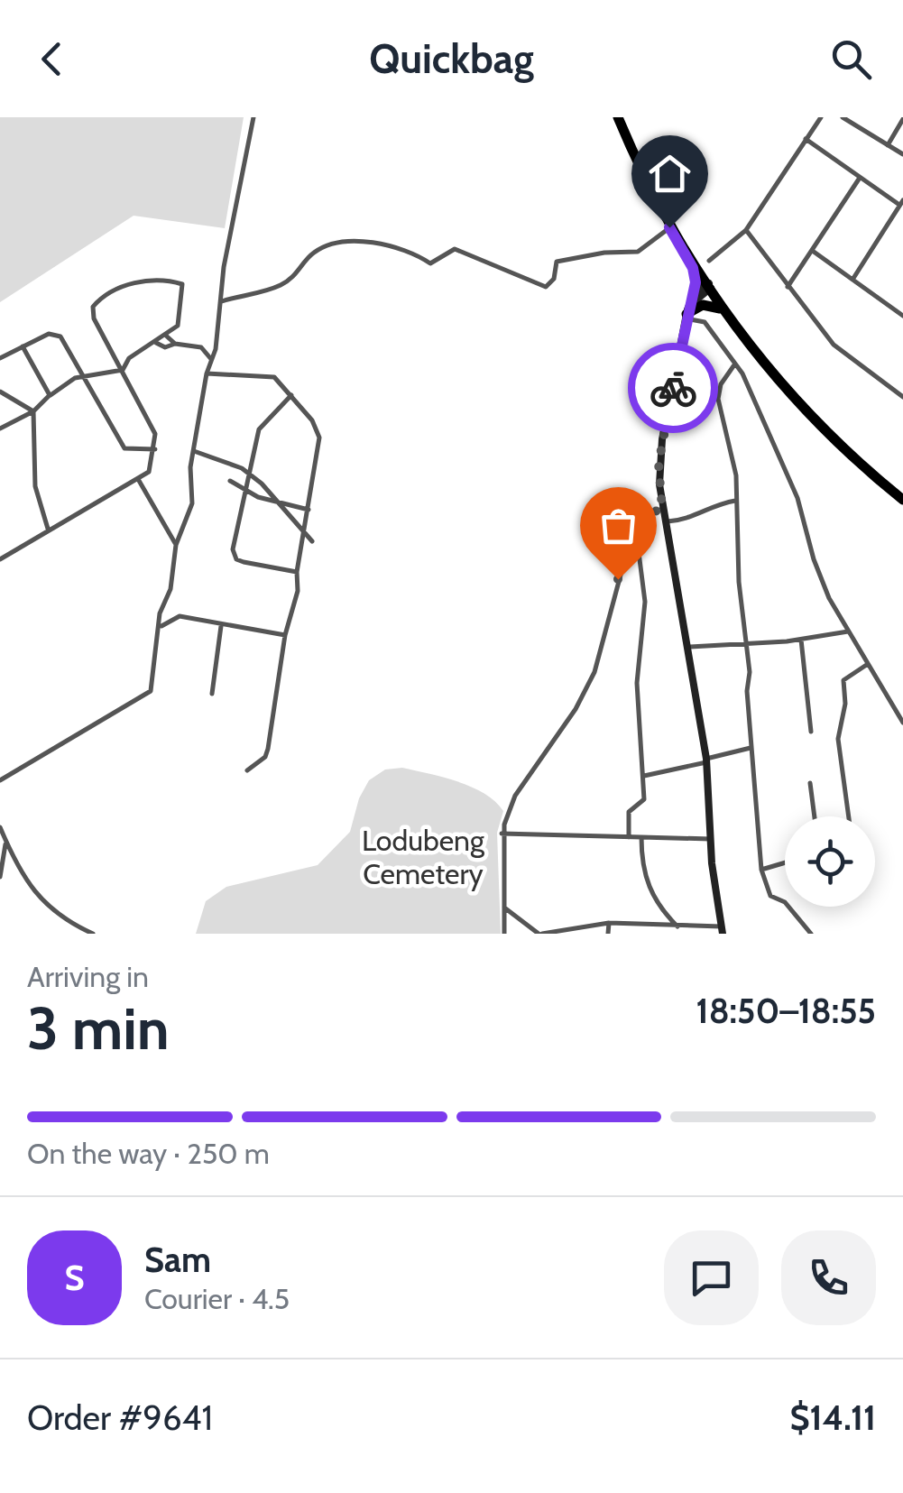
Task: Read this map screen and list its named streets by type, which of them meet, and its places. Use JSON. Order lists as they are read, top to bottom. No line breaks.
{"parks":["Lodubeng Cemetery"],"page":{"header":"Quickbag","heading":["3 min","Arriving in","18:50–18:55"],"panel":["Sam","Courier · 4.5","Order #9641","$14.11"],"bar":"On the way · 250 m","round":"S"}}
